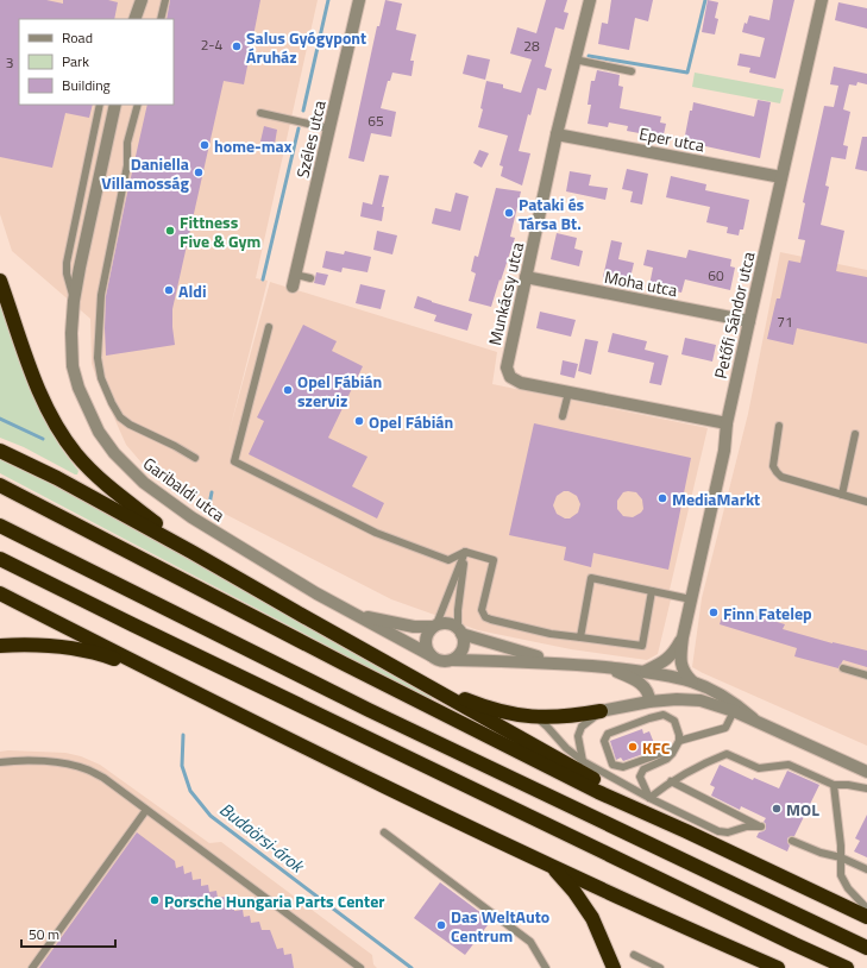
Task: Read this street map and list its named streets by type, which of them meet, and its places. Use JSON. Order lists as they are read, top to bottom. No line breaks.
{"streets":{"street":["Széles utca","Eper utca","Moha utca","Munkácsy utca","Petőfi Sándor utca","Garibaldi utca"]},"crossings":[["Eper utca","Munkácsy utca"],["Eper utca","Petőfi Sándor utca"],["Moha utca","Munkácsy utca"],["Moha utca","Petőfi Sándor utca"],["Munkácsy utca","Petőfi Sándor utca"]],"water":["Budaörsi-árok"],"places":["Salus Gyógypont Áruház","home-max","Daniella Villamosság","Pataki és Társa Bt.","Fittness Five & Gym","Aldi","Opel Fábián szerviz","Opel Fábián","MediaMarkt","Finn Fatelep","KFC","MOL","Porsche Hungaria Parts Center","Das WeltAuto Centrum"],"house_numbers":["2-4","28","3","65","60","71"],"legend":["Road","Park","Building"],"scale_bar":"50 m"}
